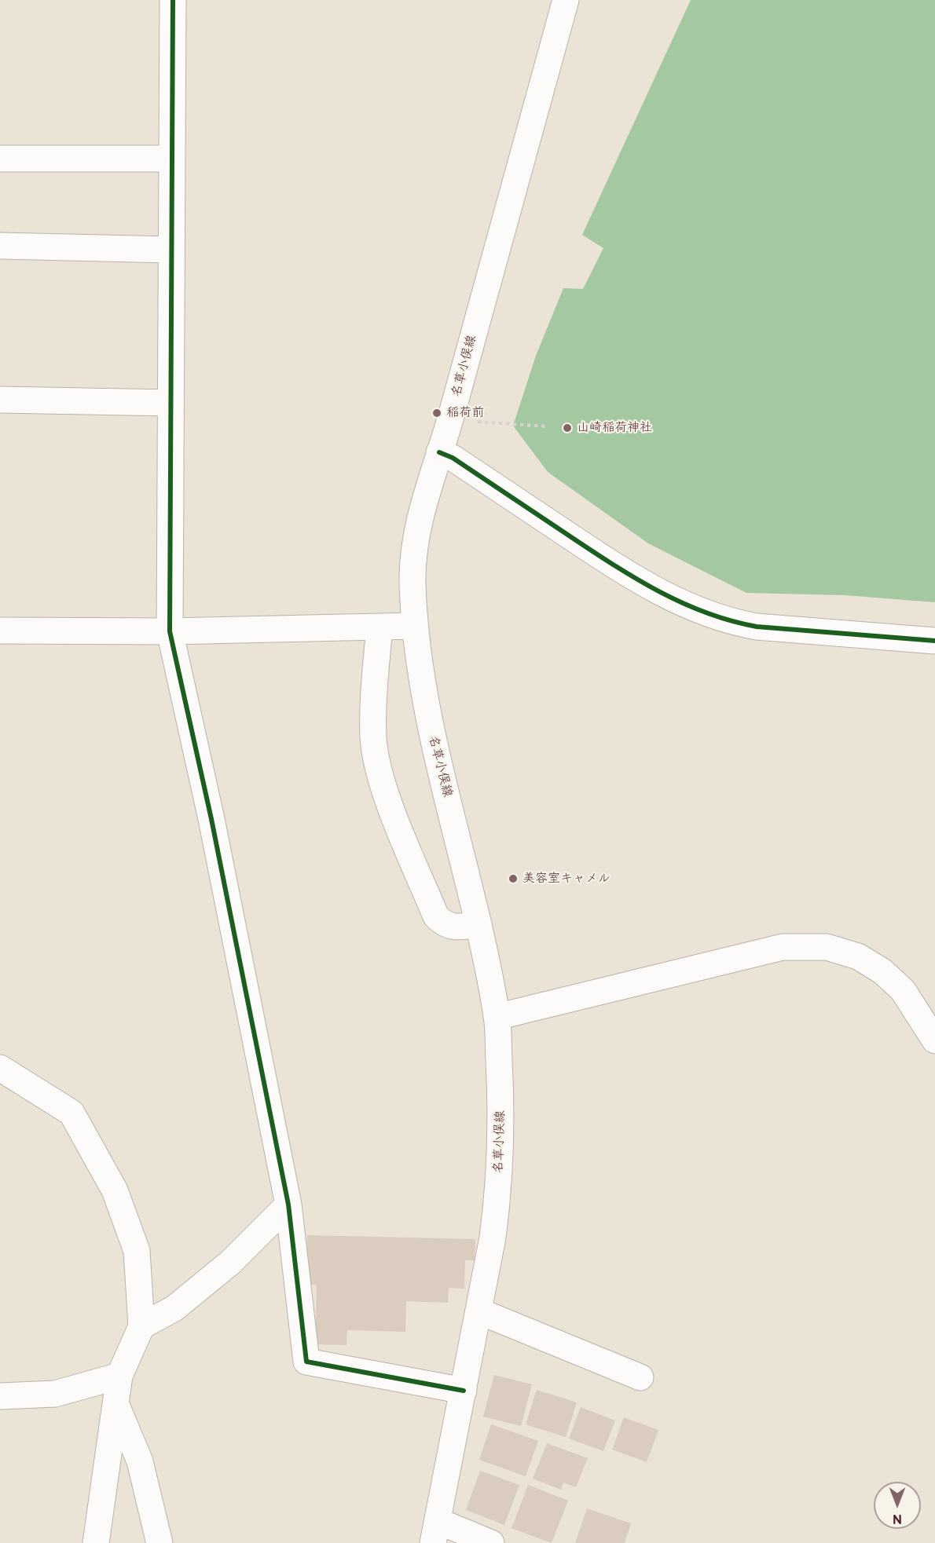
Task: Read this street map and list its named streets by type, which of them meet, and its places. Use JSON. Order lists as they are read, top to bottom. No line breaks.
{"streets":{"street":["名草小俣線"]},"places":["稲荷前","山崎稲荷神社","美容室キャメル"],"north":"bottom"}
